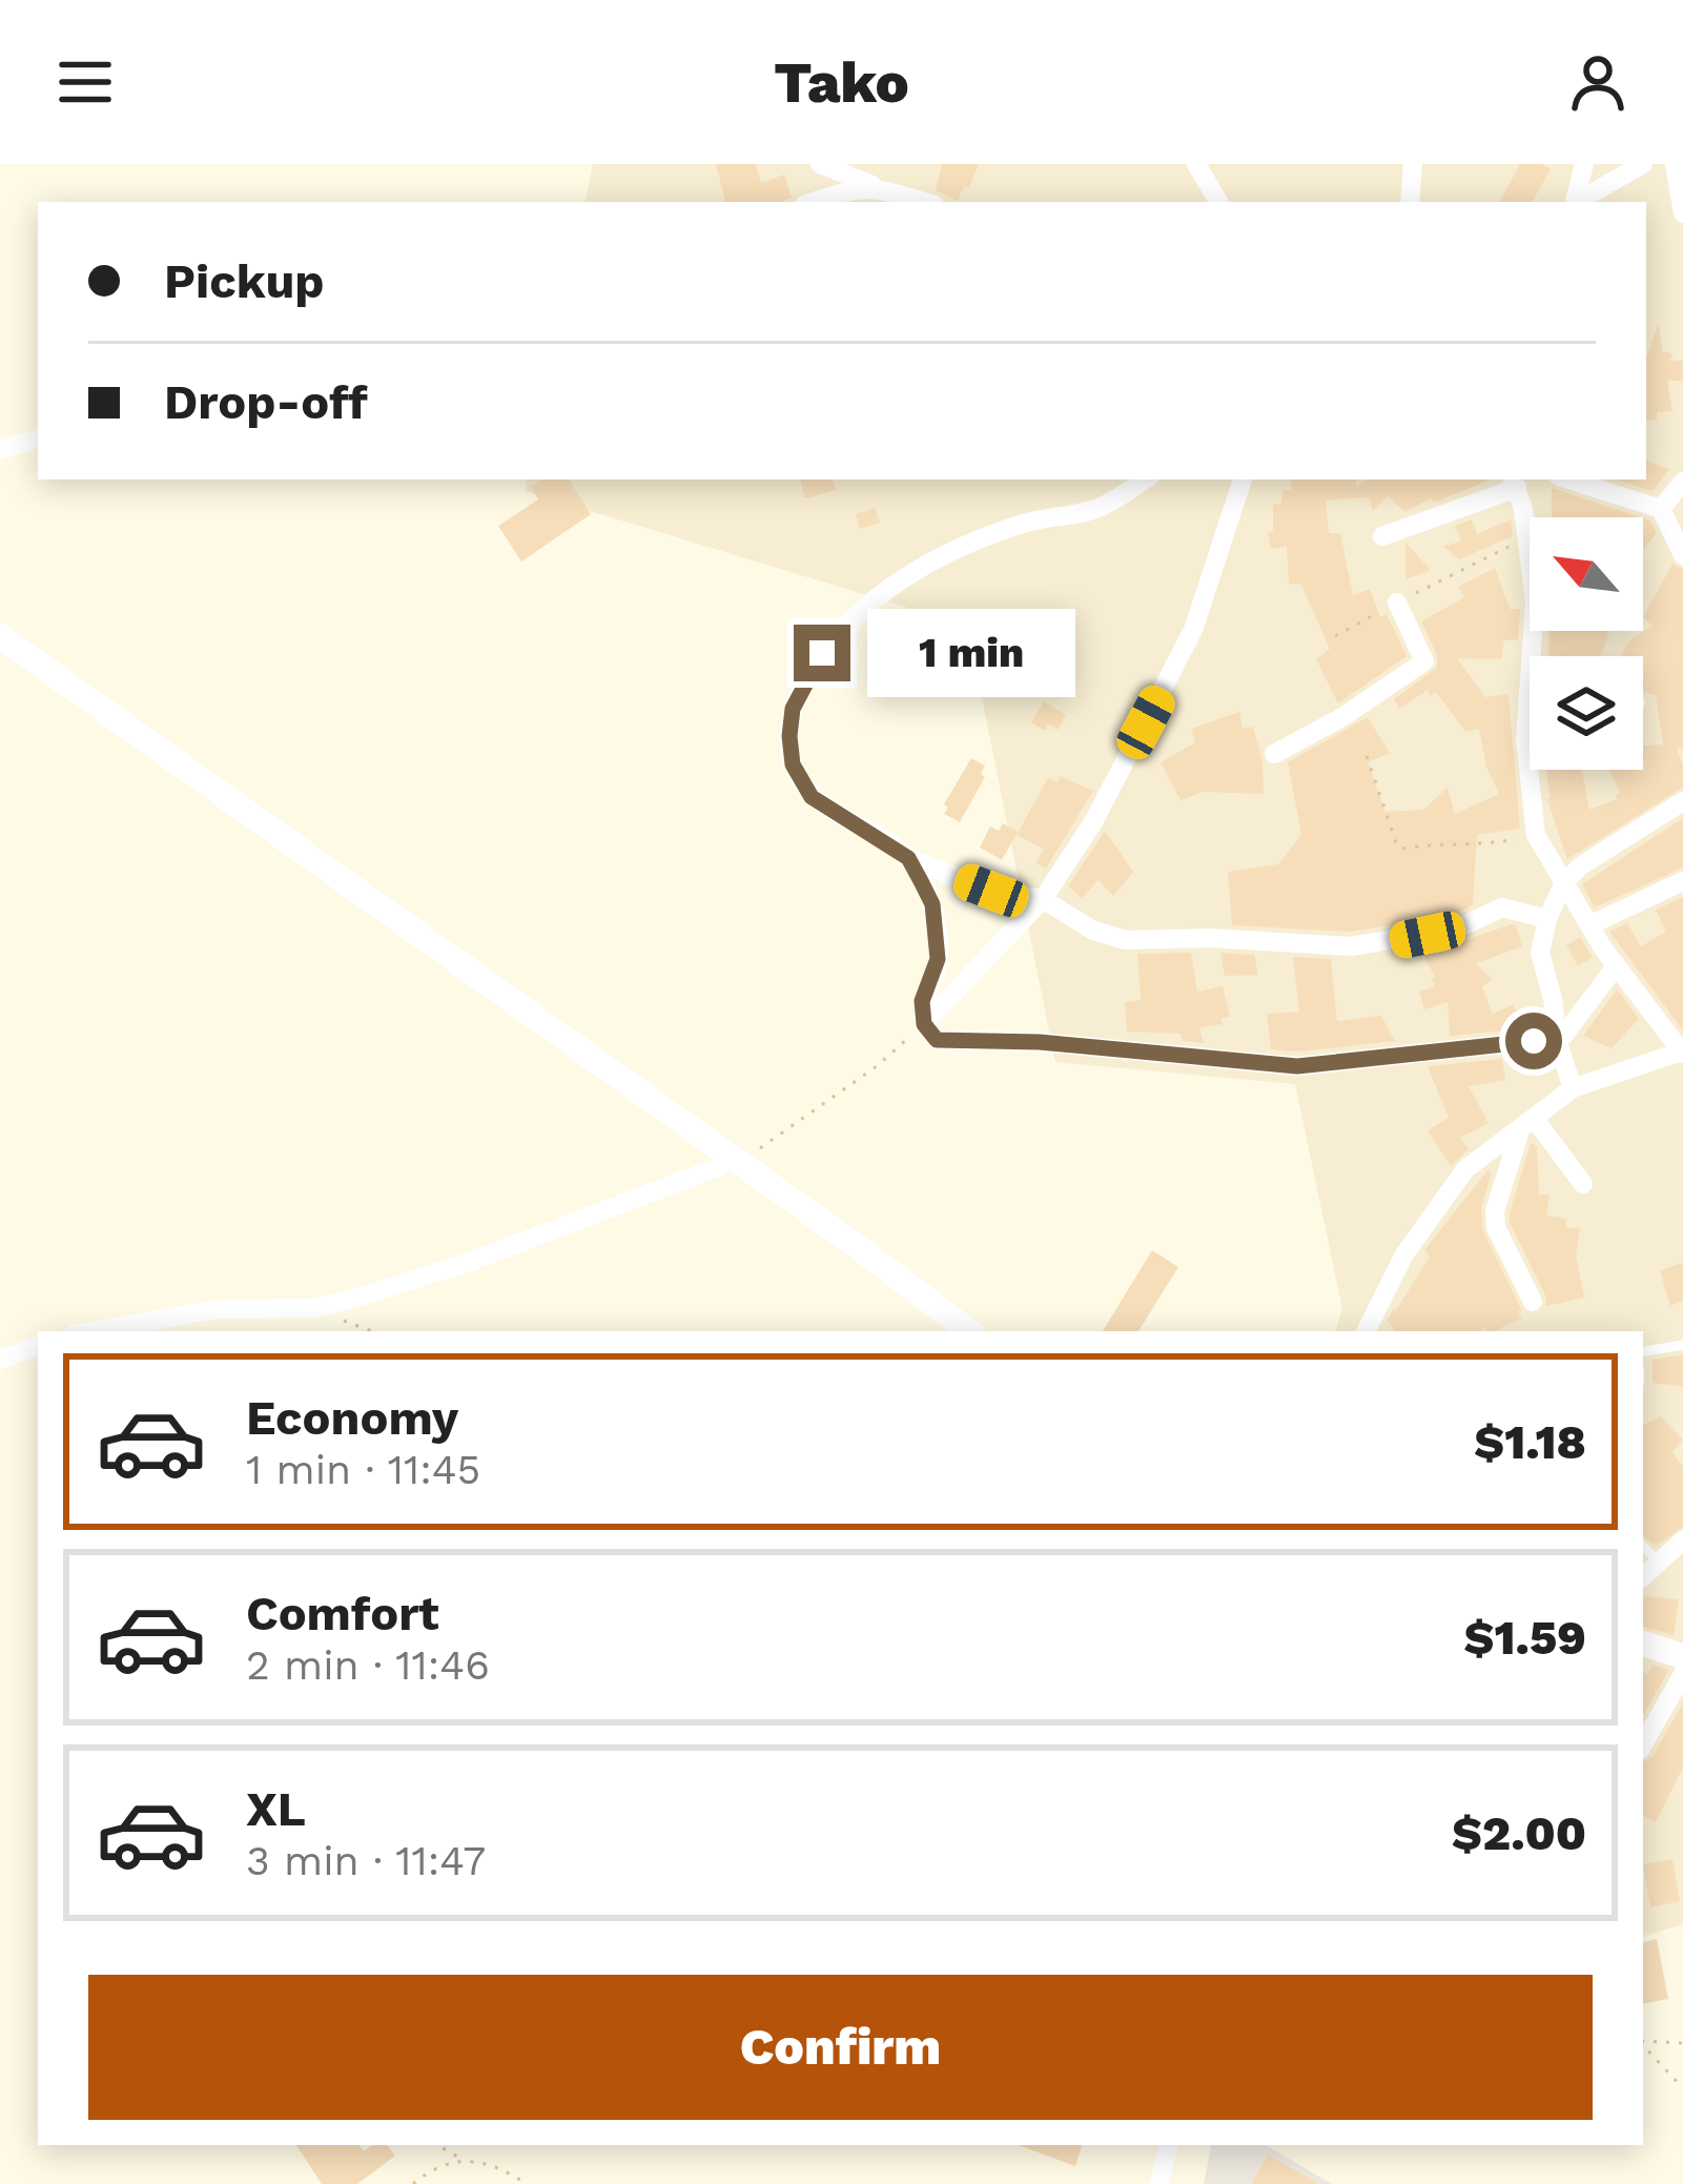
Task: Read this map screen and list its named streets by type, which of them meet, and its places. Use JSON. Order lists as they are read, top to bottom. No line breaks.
{"north":"top left","page":{"header":"Tako","banner":["Pickup","Drop-off"],"bubble":"1 min","list":[{"name":"Economy","note":"1 min · 11:45","value":"$1.18"},{"name":"Comfort","note":"2 min · 11:46","value":"$1.59"},{"name":"XL","note":"3 min · 11:47","value":"$2.00"}],"buttons":"Confirm"}}
